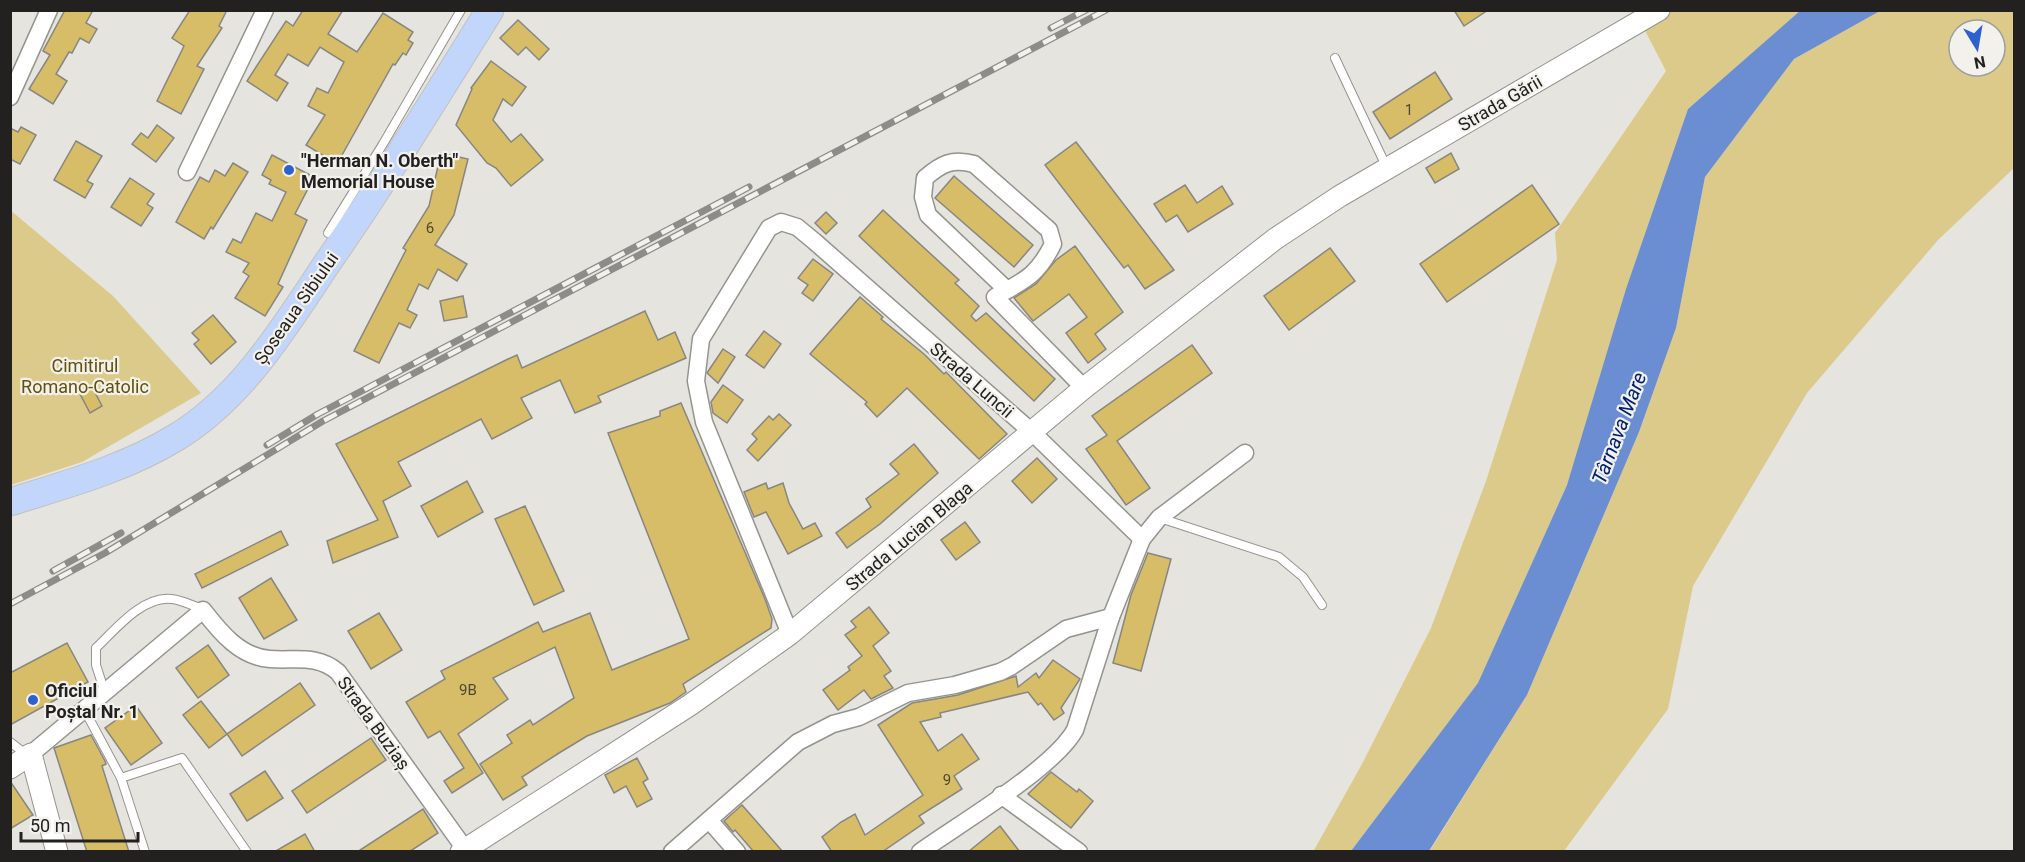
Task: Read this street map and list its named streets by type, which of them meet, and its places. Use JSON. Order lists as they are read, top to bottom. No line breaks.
{"streets":{"main road":["Șoseaua Sibiului"],"street":["Strada Gării","Strada Luncii","Strada Lucian Blaga","Strada Buziaș"]},"crossings":[["Strada Gării","Strada Lucian Blaga"],["Strada Luncii","Strada Lucian Blaga"],["Strada Lucian Blaga","Strada Buziaș"]],"water":["Târnava Mare"],"parks":["Cimitirul Romano-Catolic"],"places":["\"Herman N. Oberth\" Memorial House","Oficiul Poștal Nr. 1"],"house_numbers":["1","6","9B","9"],"scale_bar":"50 m","north":"bottom"}
